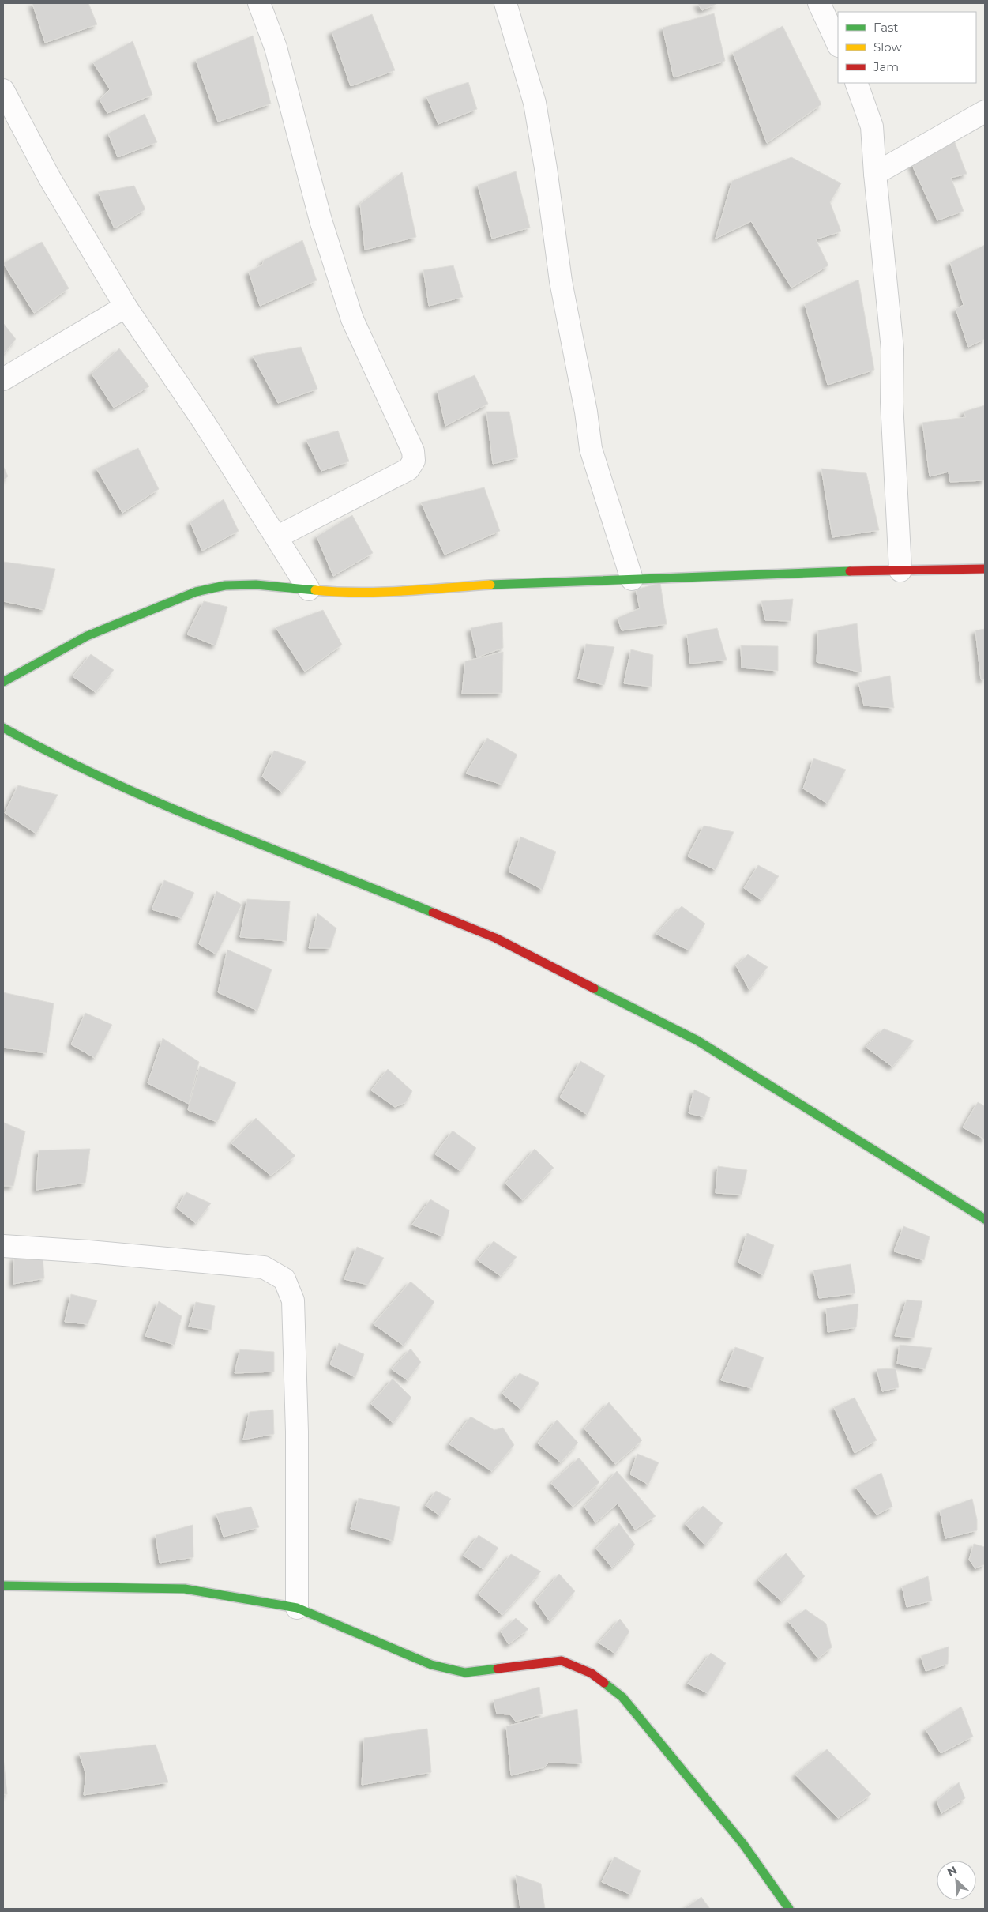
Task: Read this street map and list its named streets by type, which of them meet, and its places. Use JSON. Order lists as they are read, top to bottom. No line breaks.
{"legend":["Fast","Slow","Jam"],"north":"top left"}
